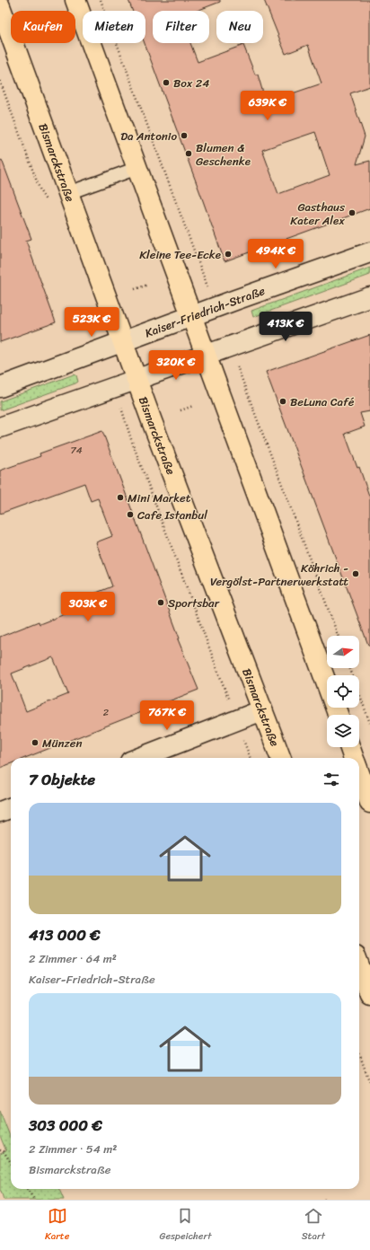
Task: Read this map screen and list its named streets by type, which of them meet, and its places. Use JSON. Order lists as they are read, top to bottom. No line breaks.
{"streets":{"main road":["Bismarckstraße","Kaiser-Friedrich-Straße"]},"crossings":[["Bismarckstraße","Kaiser-Friedrich-Straße"]],"places":["Box 24","Da Antonio","Blumen & Geschenke","Gasthaus Kater Alex","Kleine Tee-Ecke","BeLuna Café","Mini Market","Cafe Istanbul","Köhrich - Vergölst-Partnerwerkstatt","Sportsbar","Münzen"],"house_numbers":["74","2"],"north":"right","page":{"chip":["Kaufen","Mieten","Filter","Neu"],"price":["639K €","494K €","523K €","413K €","320K €","303K €","767K €"],"heading":"7 Objekte","list":[{"name":"413 000 €","note":"2 Zimmer · 64 m² · Kaiser-Friedrich-Straße"},{"name":"303 000 €","note":"2 Zimmer · 54 m² · Bismarckstraße"}],"tabs":["Karte","Gespeichert","Start"]}}
